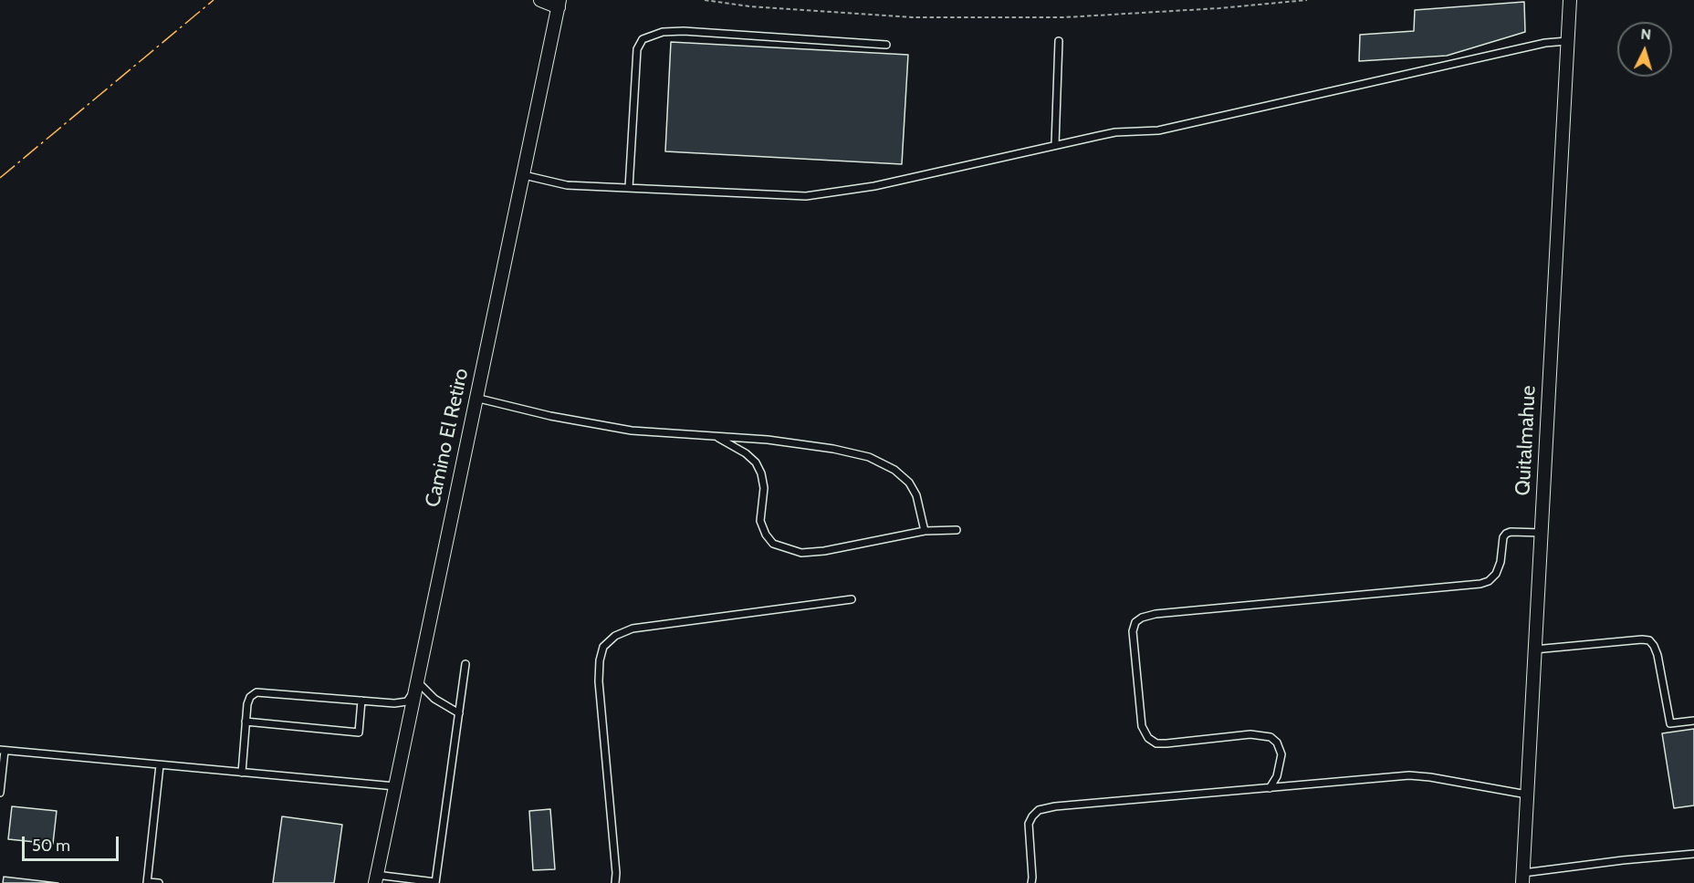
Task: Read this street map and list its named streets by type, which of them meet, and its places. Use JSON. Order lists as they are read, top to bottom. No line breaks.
{"streets":{"street":["Camino El Retiro","Quitalmahue"]},"scale_bar":"50 m","north":"top"}
